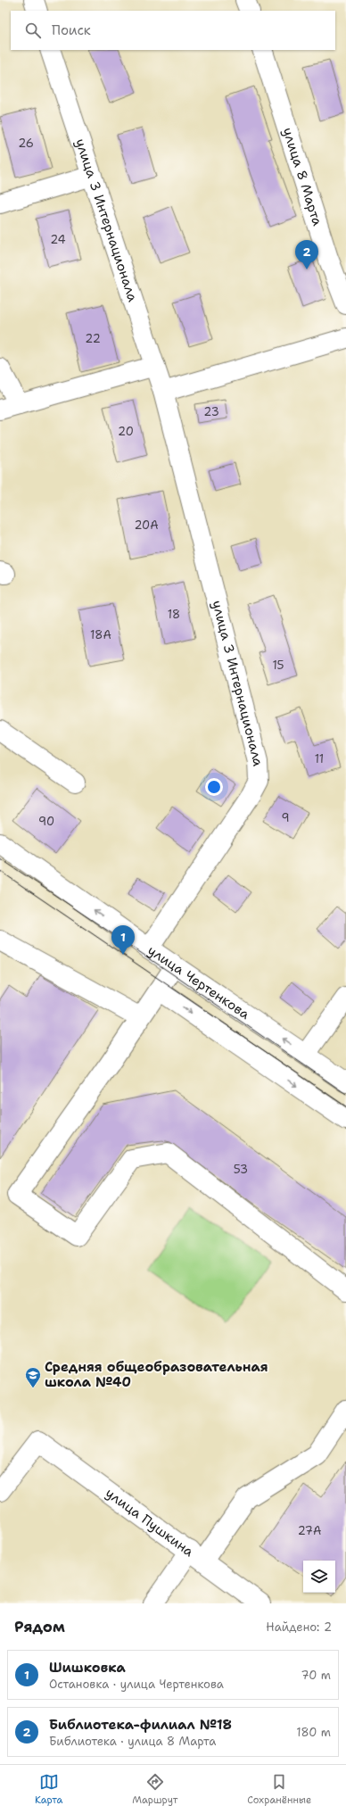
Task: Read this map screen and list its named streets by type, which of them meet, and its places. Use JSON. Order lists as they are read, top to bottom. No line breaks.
{"streets":{"street":["улица 8 Марта","улица 3 Интернационала","улица Чертенкова","улица Пушкина"]},"crossings":[["улица 3 Интернационала","улица Чертенкова"]],"places":{"school or university":["Средняя общеобразовательная школа №40"]},"house_numbers":["26","24","22","23","20","20А","18","18А","15","11","9","90","53","27А"],"page":{"search":"Поиск","pins":["2","1"],"heading":["Рядом","Найдено: 2"],"list":[{"mark":"1","name":"Шишковка","note":"Остановка · улица Чертенкова","value":"70 m"},{"mark":"2","name":"Библиотека-филиал №18","note":"Библиотека · улица 8 Марта","value":"180 m"}],"nav":["Карта","Маршрут","Сохранённые"]}}
